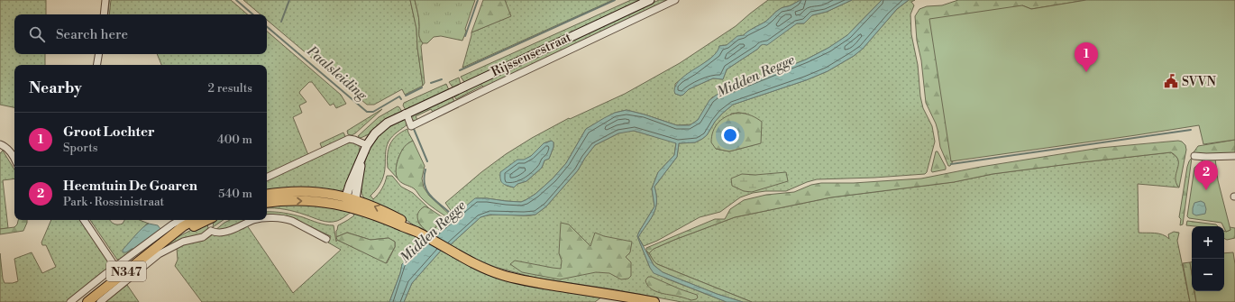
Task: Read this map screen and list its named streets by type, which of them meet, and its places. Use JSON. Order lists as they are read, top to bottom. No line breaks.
{"streets":{"main road":["Rijssensestraat","N347"]},"water":["Paalsleiding","Midden Regge"],"places":{"public building":["SVVN"]},"page":{"search":"Search here","pins":["1","2"],"heading":["Nearby","2 results"],"list":[{"mark":"1","name":"Groot Lochter","note":"Sports","value":"400 m"},{"mark":"2","name":"Heemtuin De Goaren","note":"Park · Rossinistraat","value":"540 m"}],"map_buttons":["+","−"]}}
